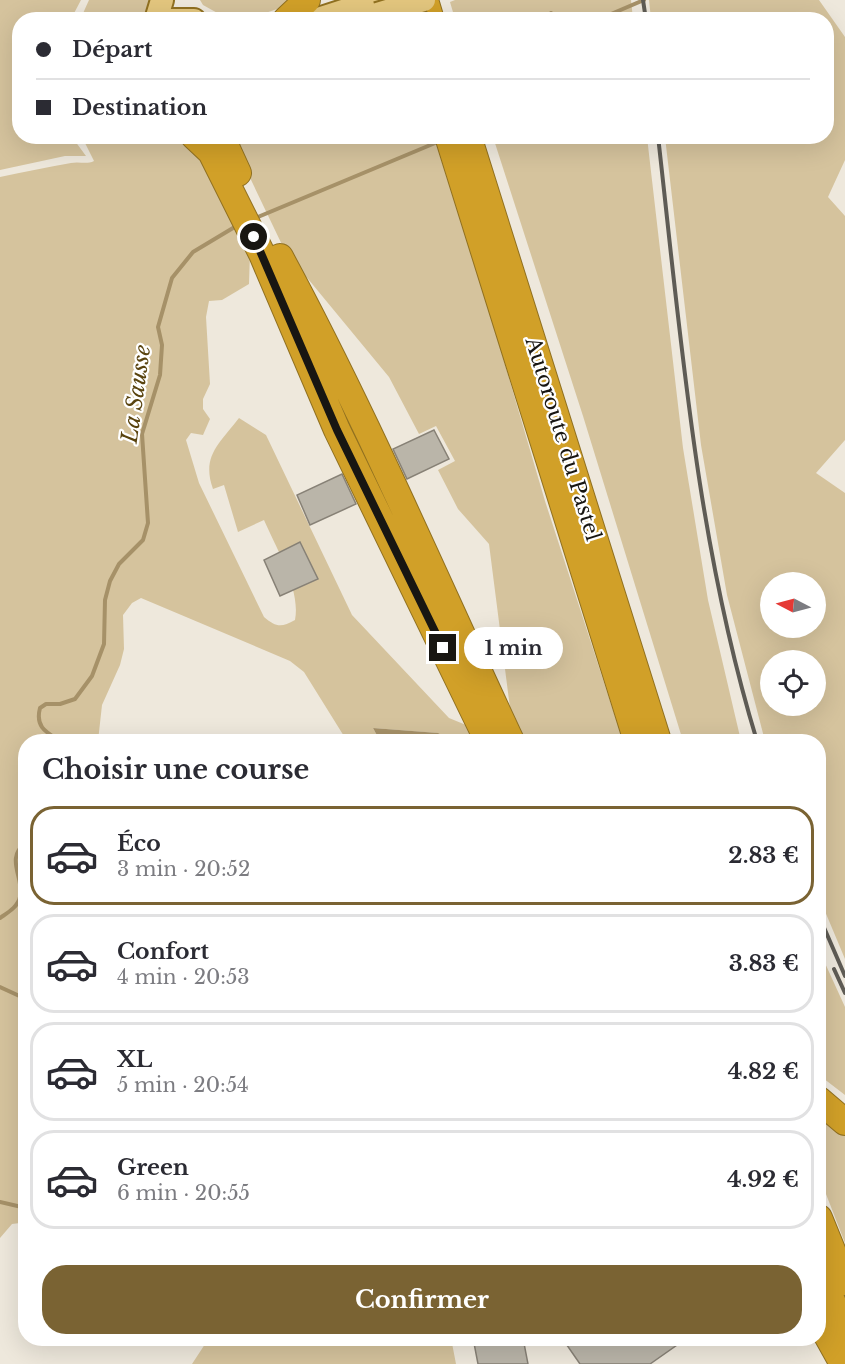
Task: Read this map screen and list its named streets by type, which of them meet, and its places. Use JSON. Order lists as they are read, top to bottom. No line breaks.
{"streets":{"highway":["Autoroute du Pastel"]},"water":["La Sausse"],"north":"left","page":{"banner":["Départ","Destination"],"bubble":"1 min","heading":"Choisir une course","list":[{"name":"Éco","note":"3 min · 20:52","value":"2.83 €"},{"name":"Confort","note":"4 min · 20:53","value":"3.83 €"},{"name":"XL","note":"5 min · 20:54","value":"4.82 €"},{"name":"Green","note":"6 min · 20:55","value":"4.92 €"}],"buttons":"Confirmer"}}
